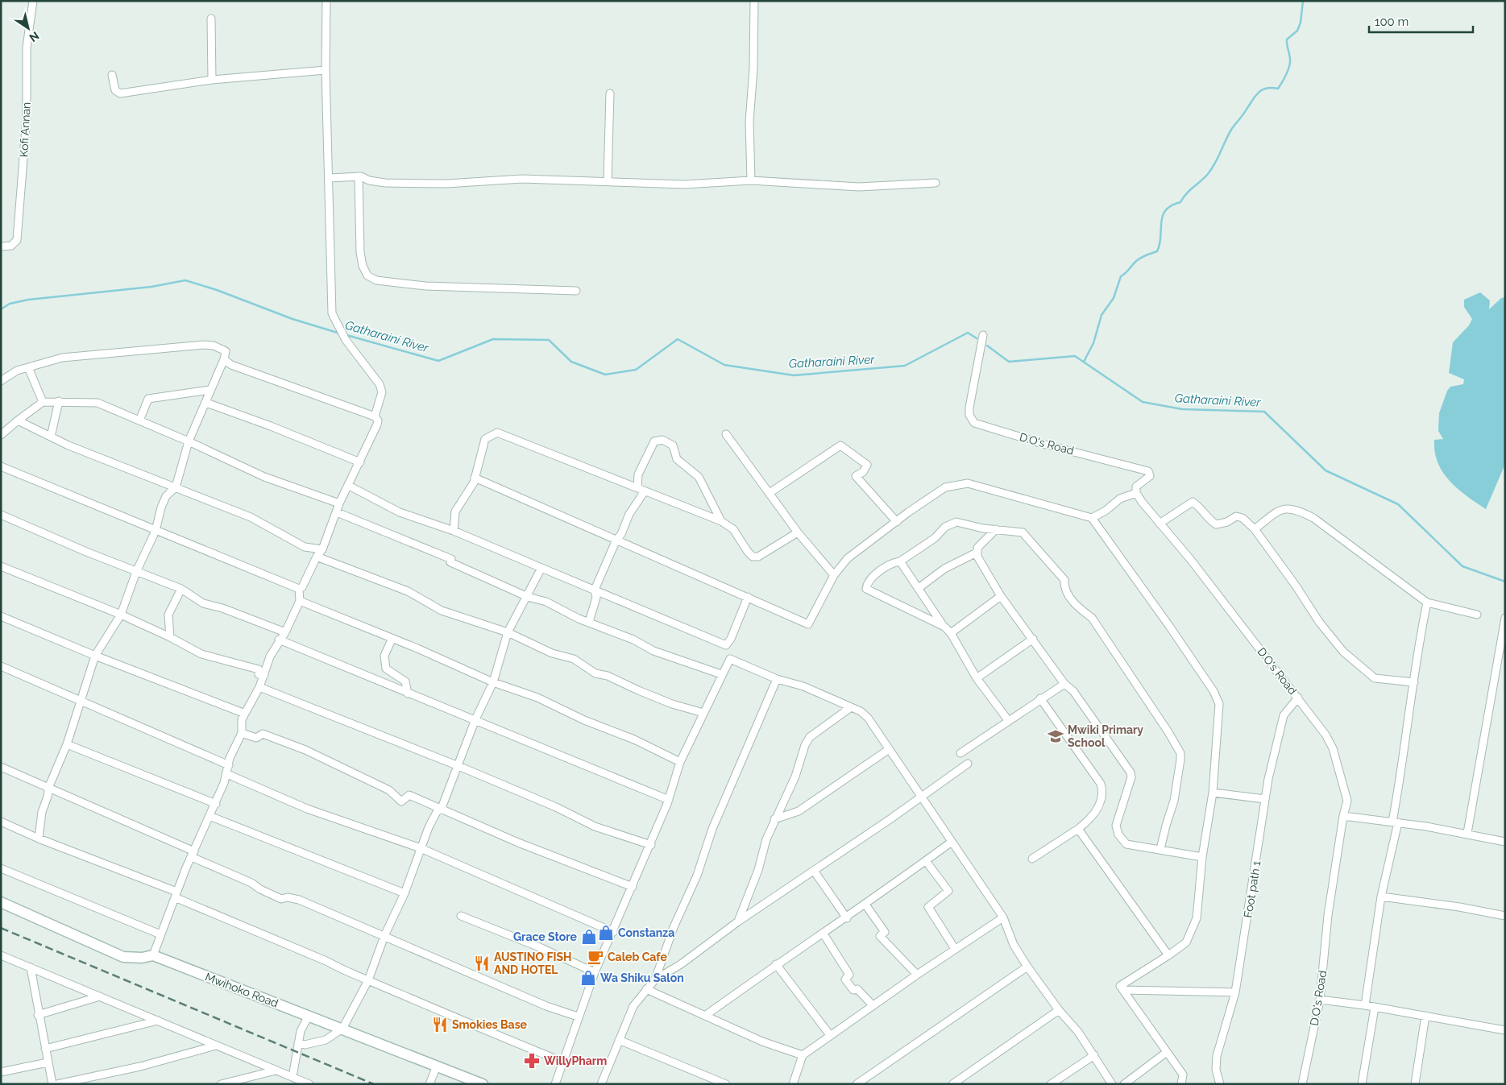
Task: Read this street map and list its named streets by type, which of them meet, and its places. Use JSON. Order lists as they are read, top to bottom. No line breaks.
{"streets":{"street":["Kofi Annan","D.O's Road","Foot path 1","Mwihoko Road"]},"crossings":[["D.O's Road","Foot path 1"]],"water":["Gatharaini River"],"places":{"school or university":["Mwiki Primary School"],"shop":["Constanza","Grace Store","Wa Shiku Salon"],"cafe":["Caleb Cafe"],"restaurant":["AUSTINO FISH AND HOTEL","Smokies Base"],"pharmacy":["WillyPharm"]},"scale_bar":"100 m","north":"bottom right"}
